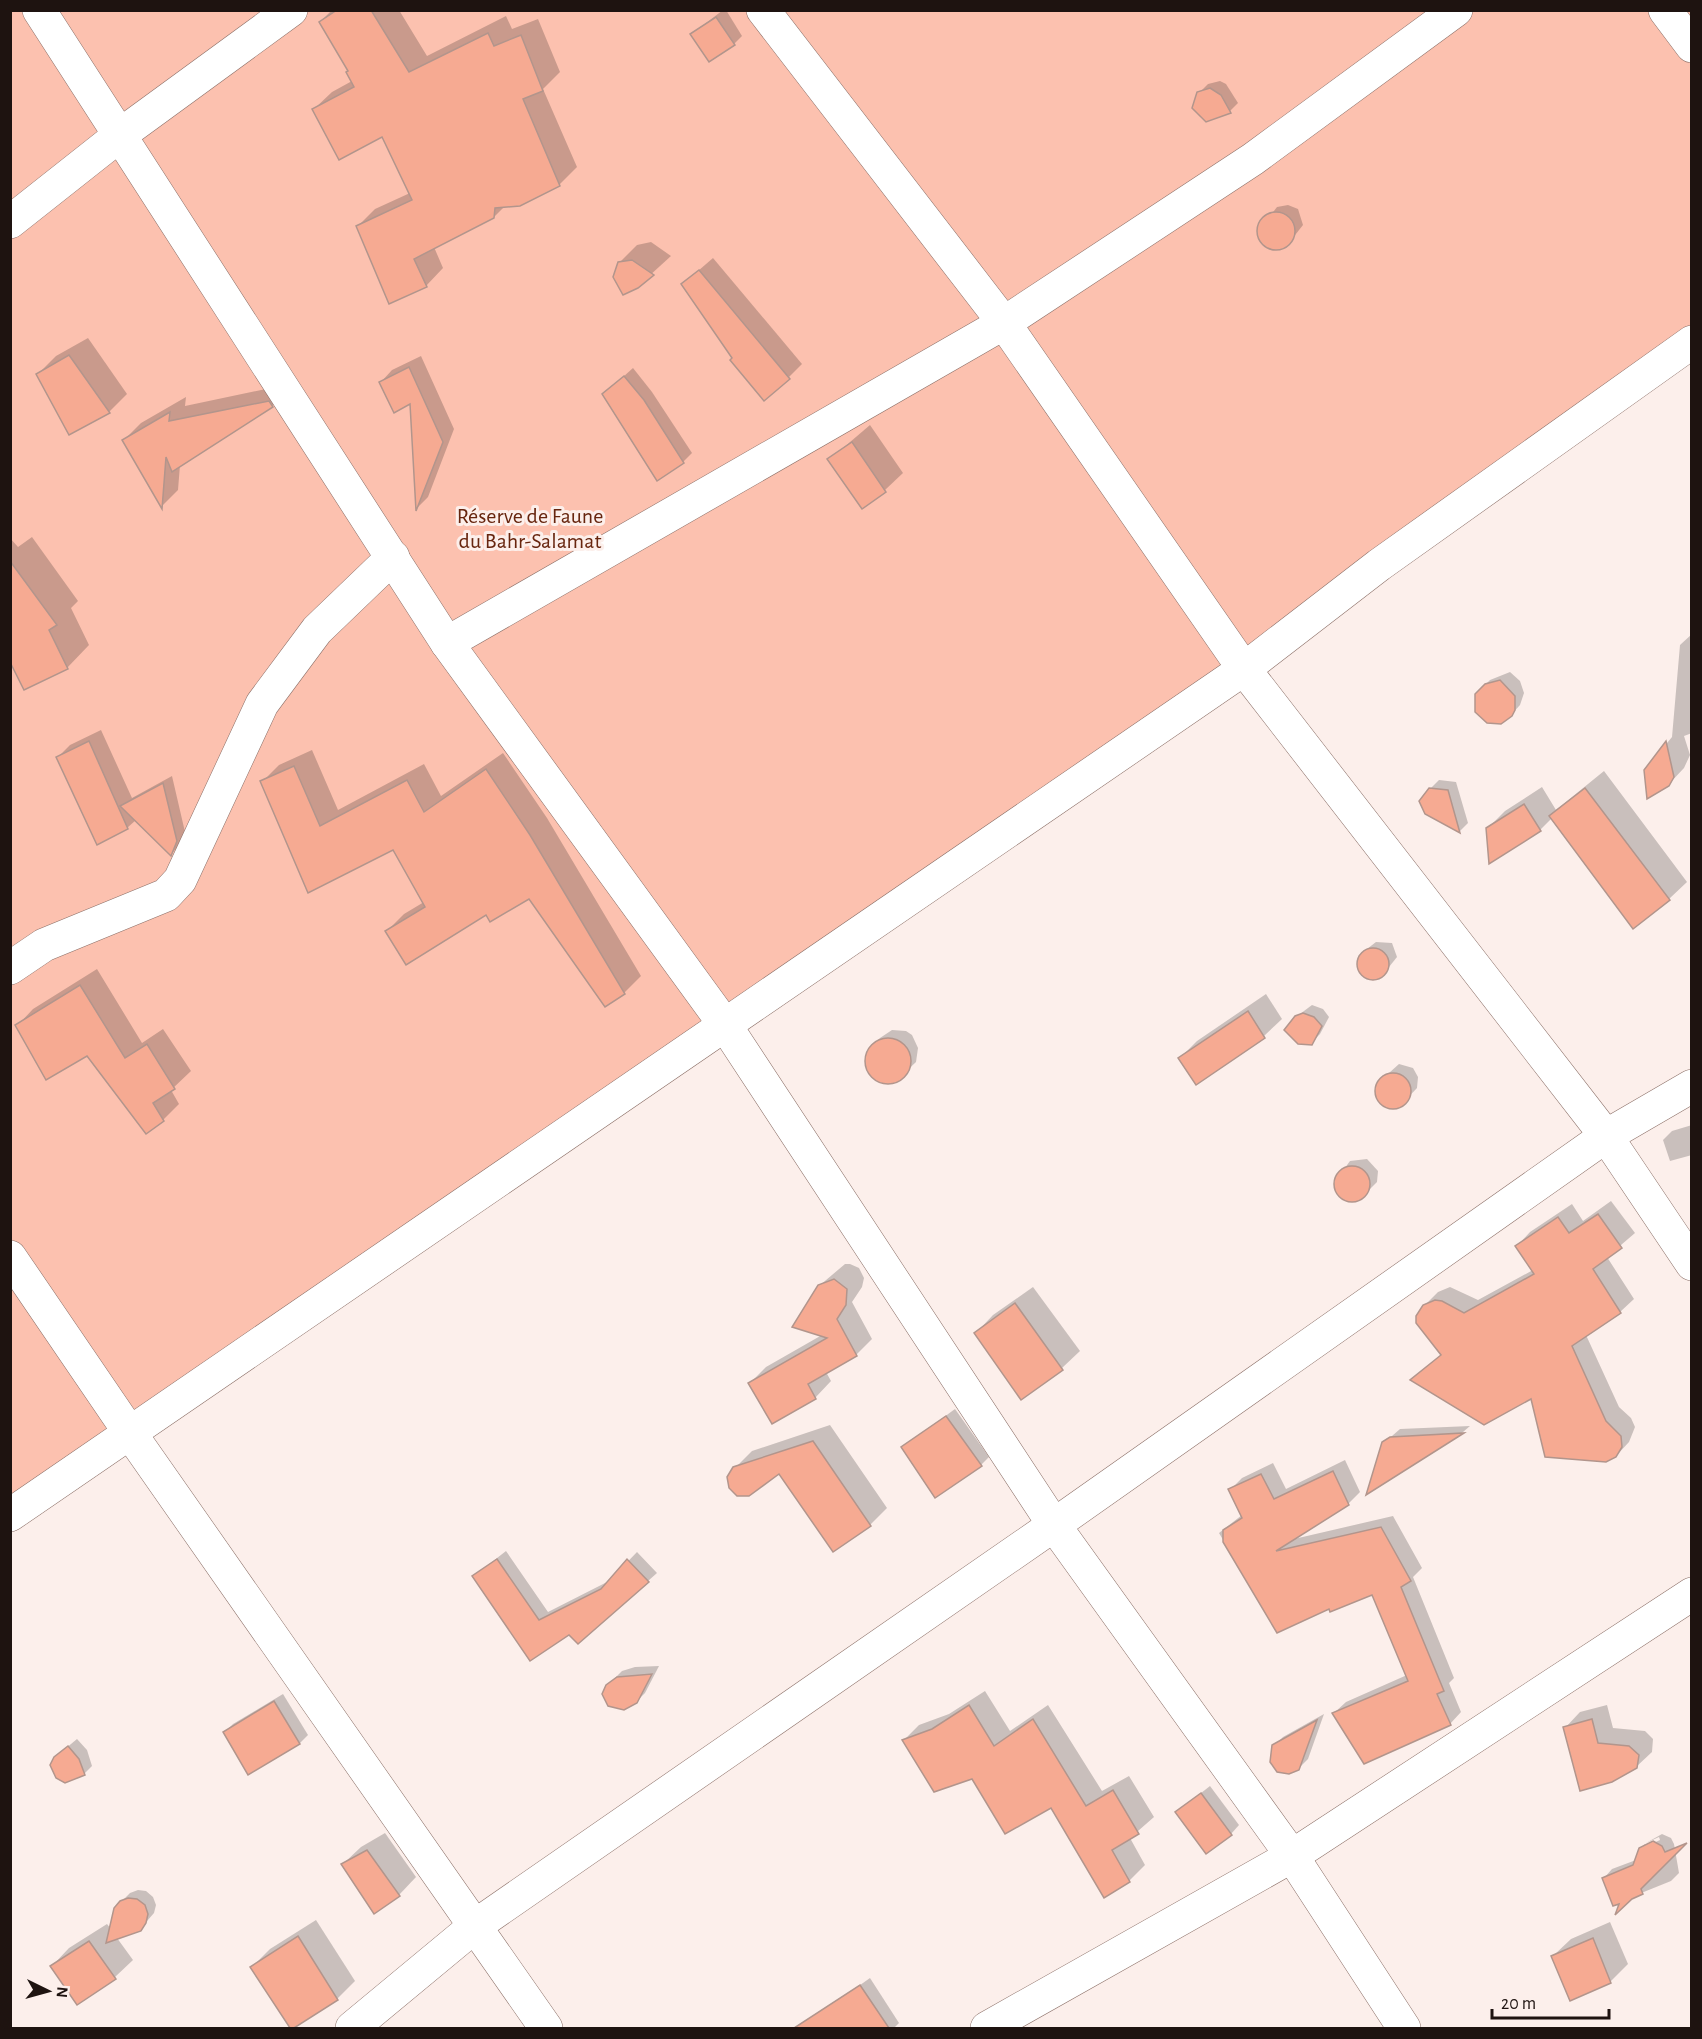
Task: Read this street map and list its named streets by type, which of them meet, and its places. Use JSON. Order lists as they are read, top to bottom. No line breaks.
{"parks":["Réserve de Faune du Bahr-Salamat"],"scale_bar":"20 m","north":"right"}
